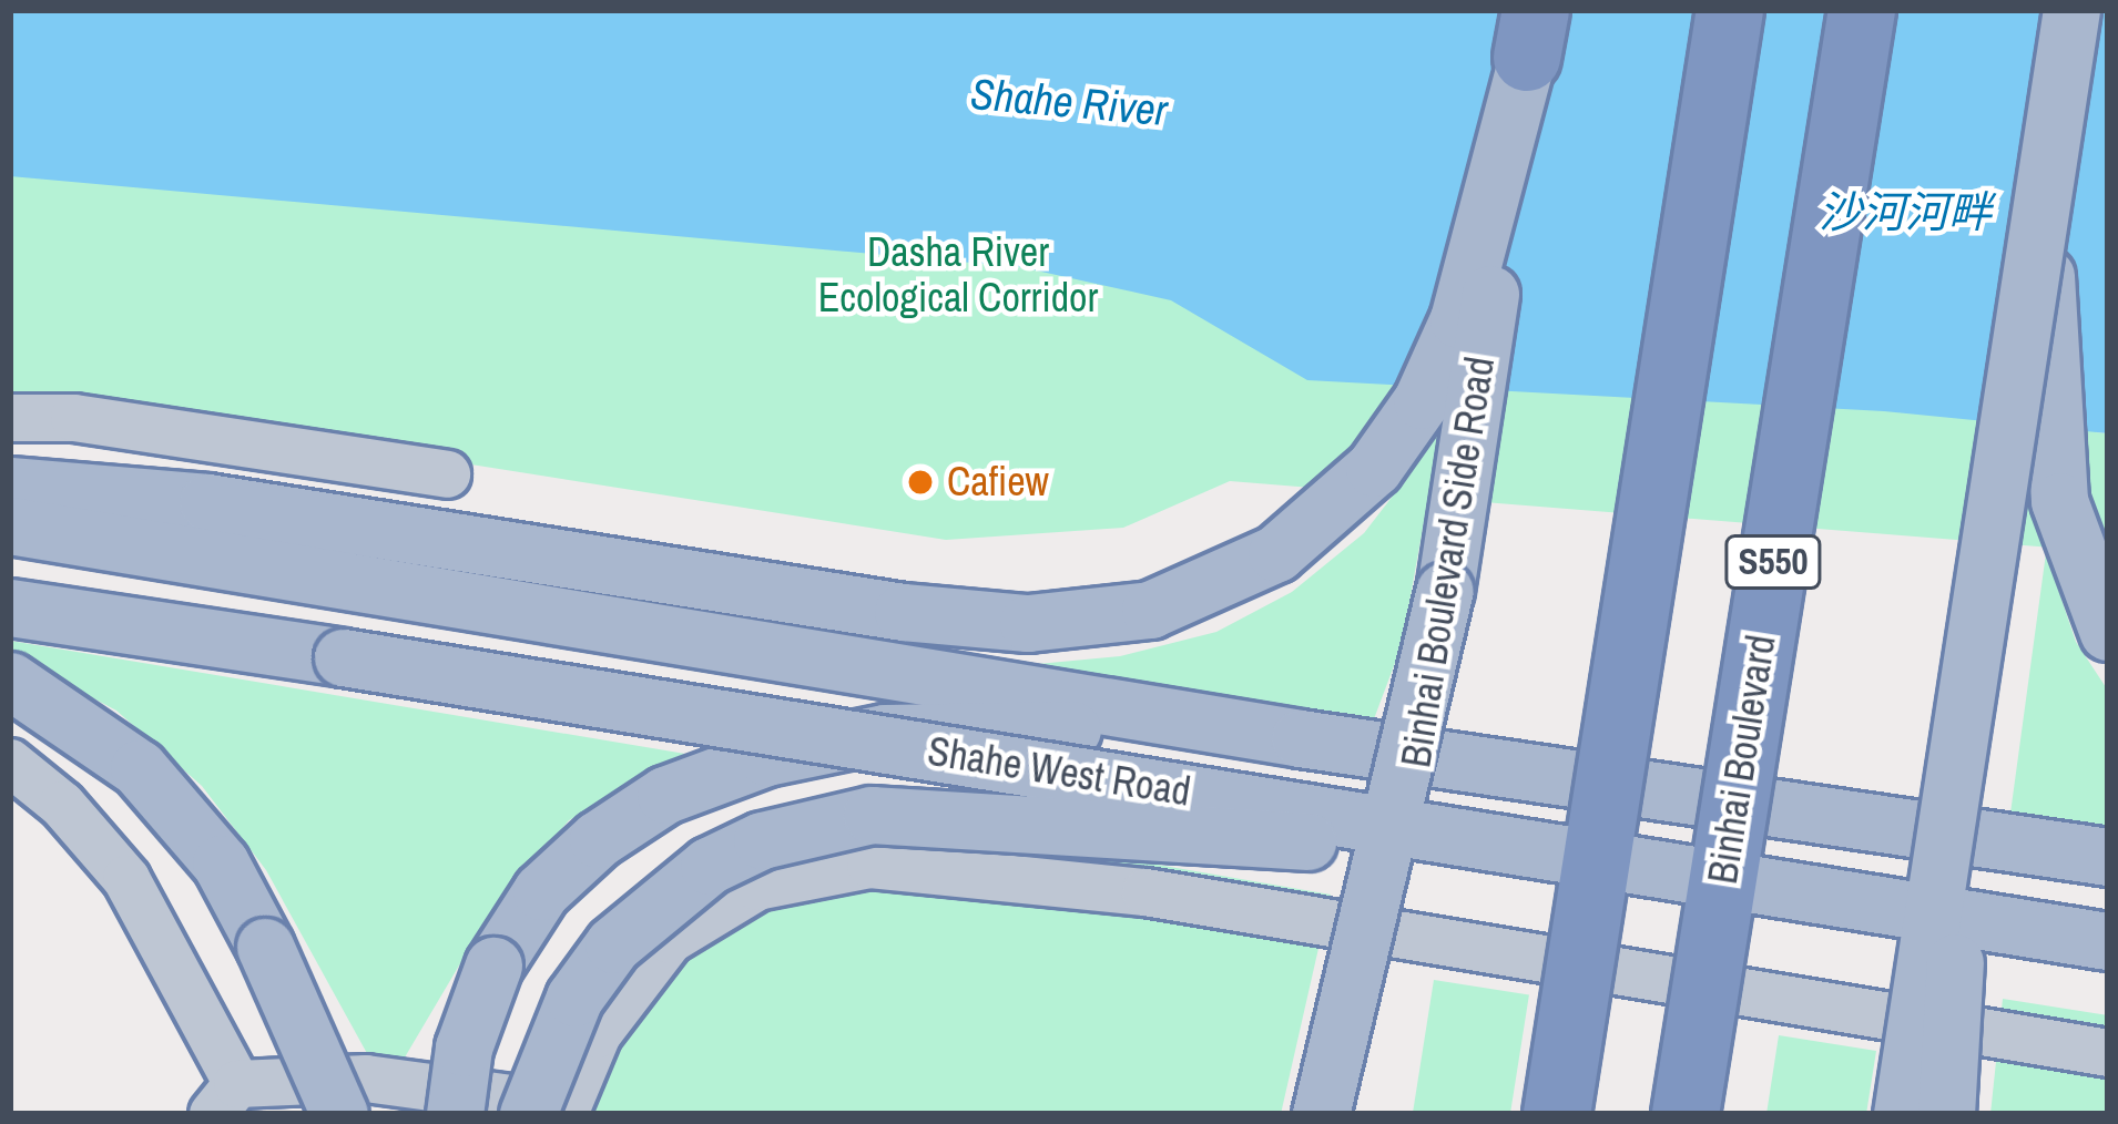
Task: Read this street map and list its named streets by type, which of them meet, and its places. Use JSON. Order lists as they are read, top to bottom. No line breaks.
{"streets":{"highway":["S550","Binhai Boulevard"],"main road":["Binhai Boulevard Side Road","Shahe West Road"]},"water":["Shahe River","沙河河畔"],"parks":["Dasha River Ecological Corridor"],"places":["Cafiew"]}
